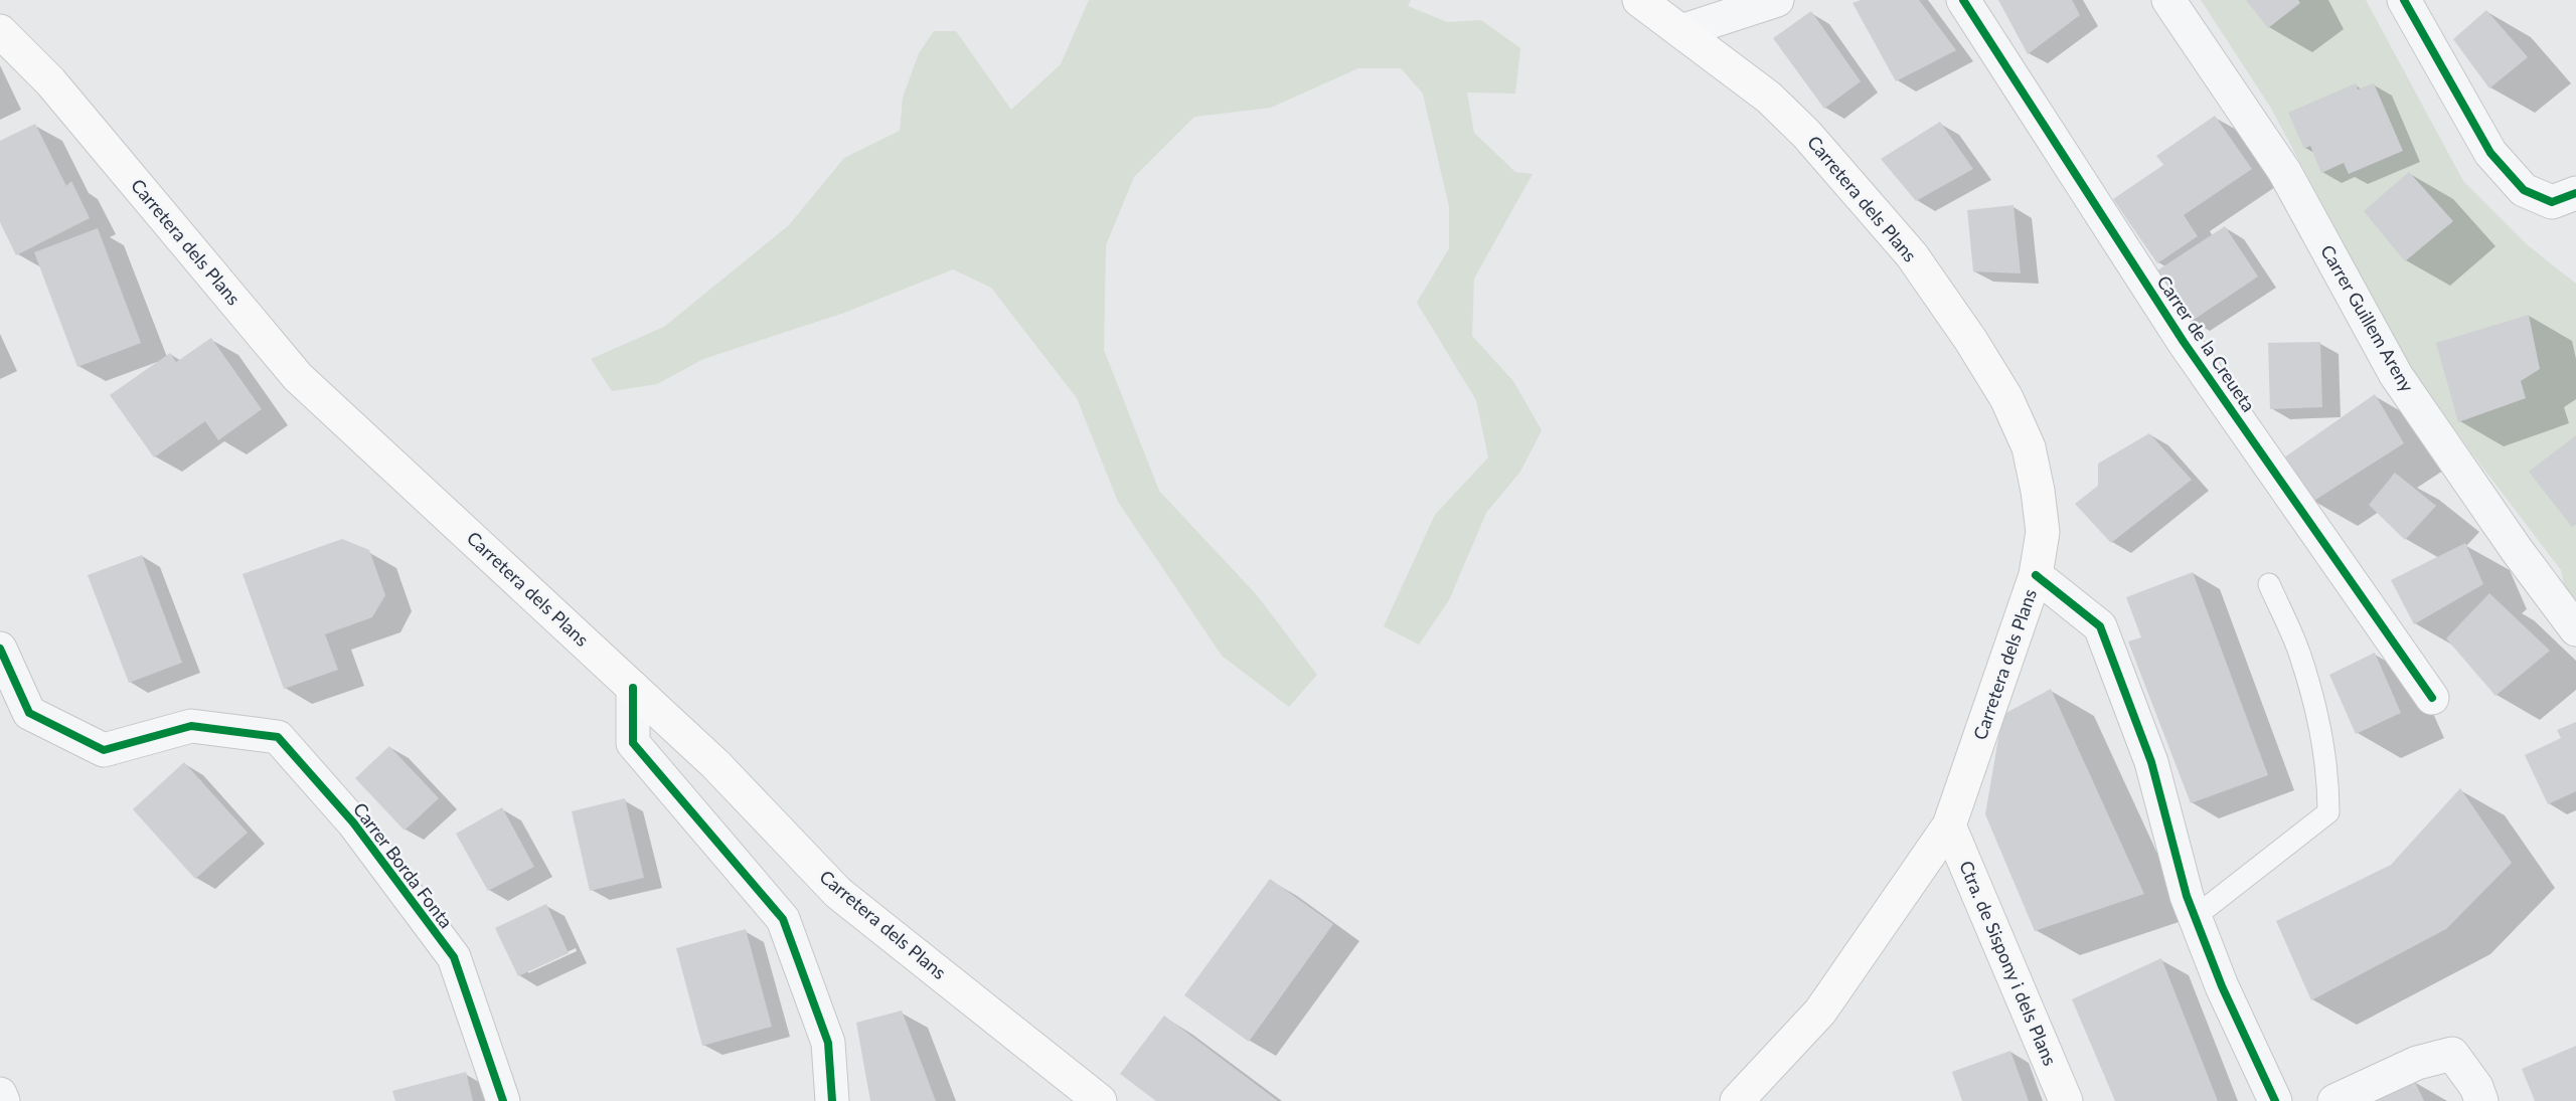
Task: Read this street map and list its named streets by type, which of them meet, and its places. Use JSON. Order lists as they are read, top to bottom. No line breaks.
{"streets":{"main road":["Carretera dels Plans","Ctra. de Sispony i dels Plans"],"street":["Carrer Guillem Areny","Carrer de la Creueta","Carrer Borda Fonta"]},"crossings":[["Carretera dels Plans","Ctra. de Sispony i dels Plans"]]}
